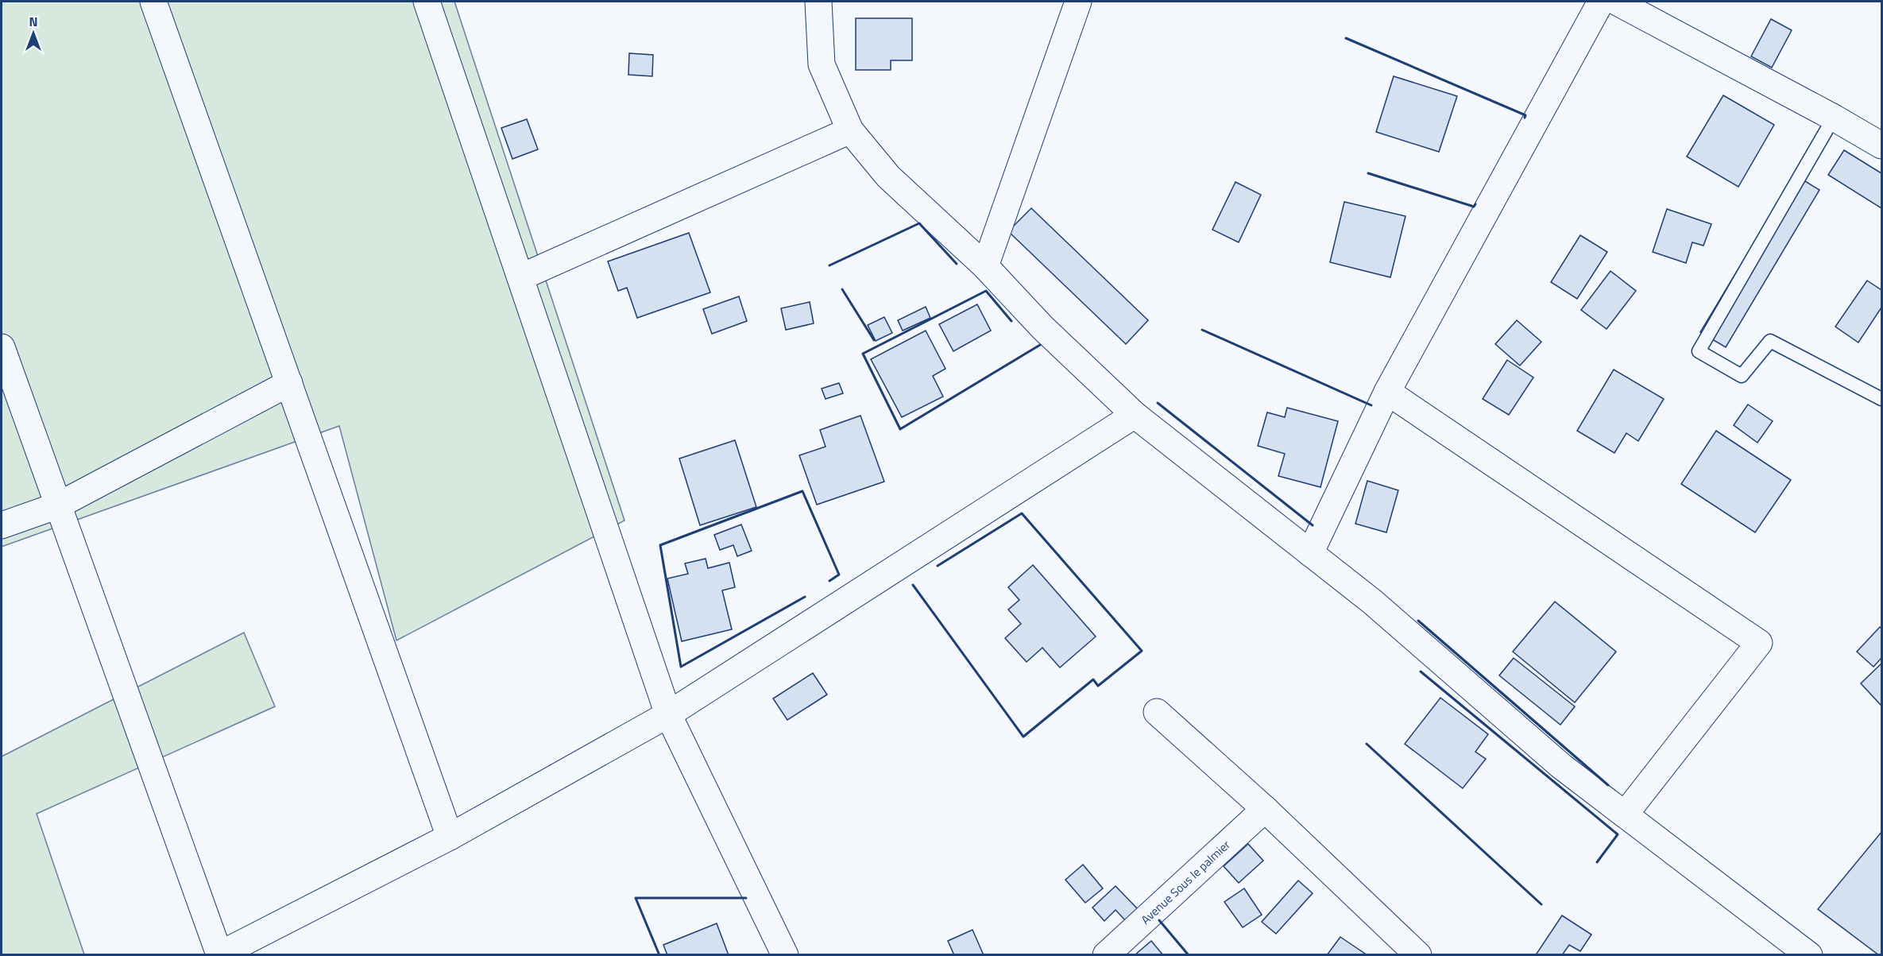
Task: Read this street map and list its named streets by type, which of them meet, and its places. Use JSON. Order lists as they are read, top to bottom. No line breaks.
{"streets":{"street":["Avenue Sous le palmier"]},"north":"top"}
